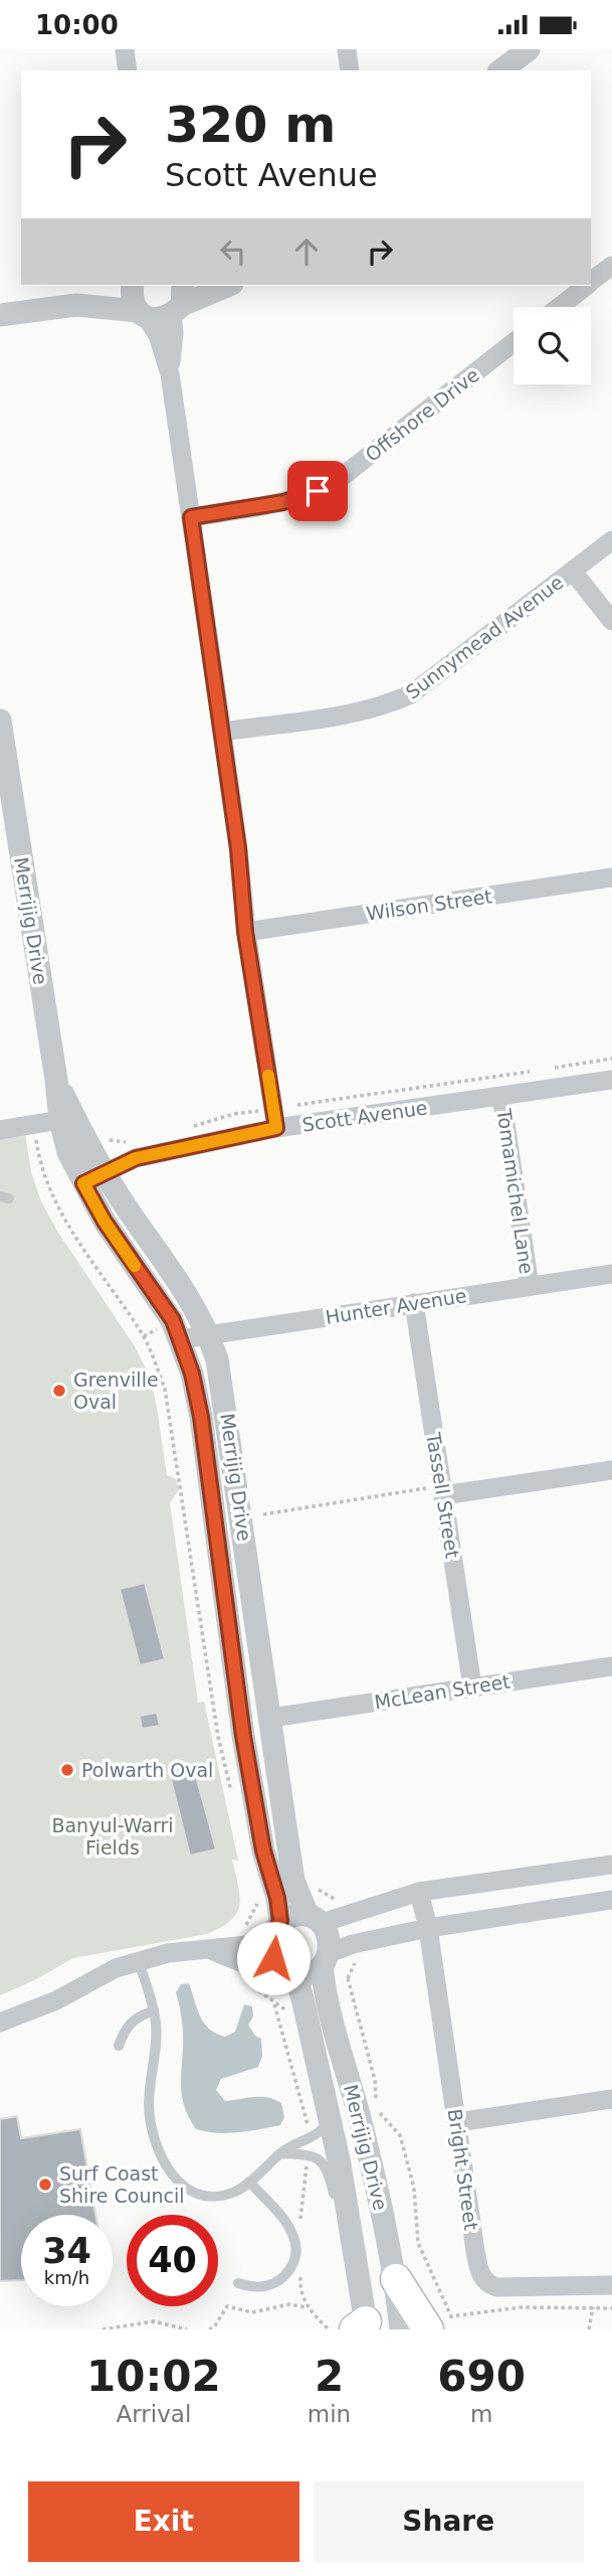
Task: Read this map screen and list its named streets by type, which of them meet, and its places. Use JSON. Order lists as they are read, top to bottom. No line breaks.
{"streets":{"street":["Offshore Drive","Sunnymead Avenue","Wilson Street","Merrijig Drive","Scott Avenue","Tomamichel Lane","Hunter Avenue","Tassell Street","McLean Street","Bright Street"]},"crossings":[["Merrijig Drive","Scott Avenue"],["Merrijig Drive","Hunter Avenue"],["Merrijig Drive","McLean Street"],["Scott Avenue","Tomamichel Lane"],["Tomamichel Lane","Hunter Avenue"],["Hunter Avenue","Tassell Street"],["Tassell Street","McLean Street"]],"parks":["Banyul-Warri Fields"],"places":["Grenville Oval","Polwarth Oval","Surf Coast Shire Council"],"page":{"status":"10:00","turn":["320 m","Scott Avenue"],"speed":"34 km/h","limit":"40","eta":["10:02","Arrival","2","min","690","m"],"buttons":["Exit","Share"]}}
